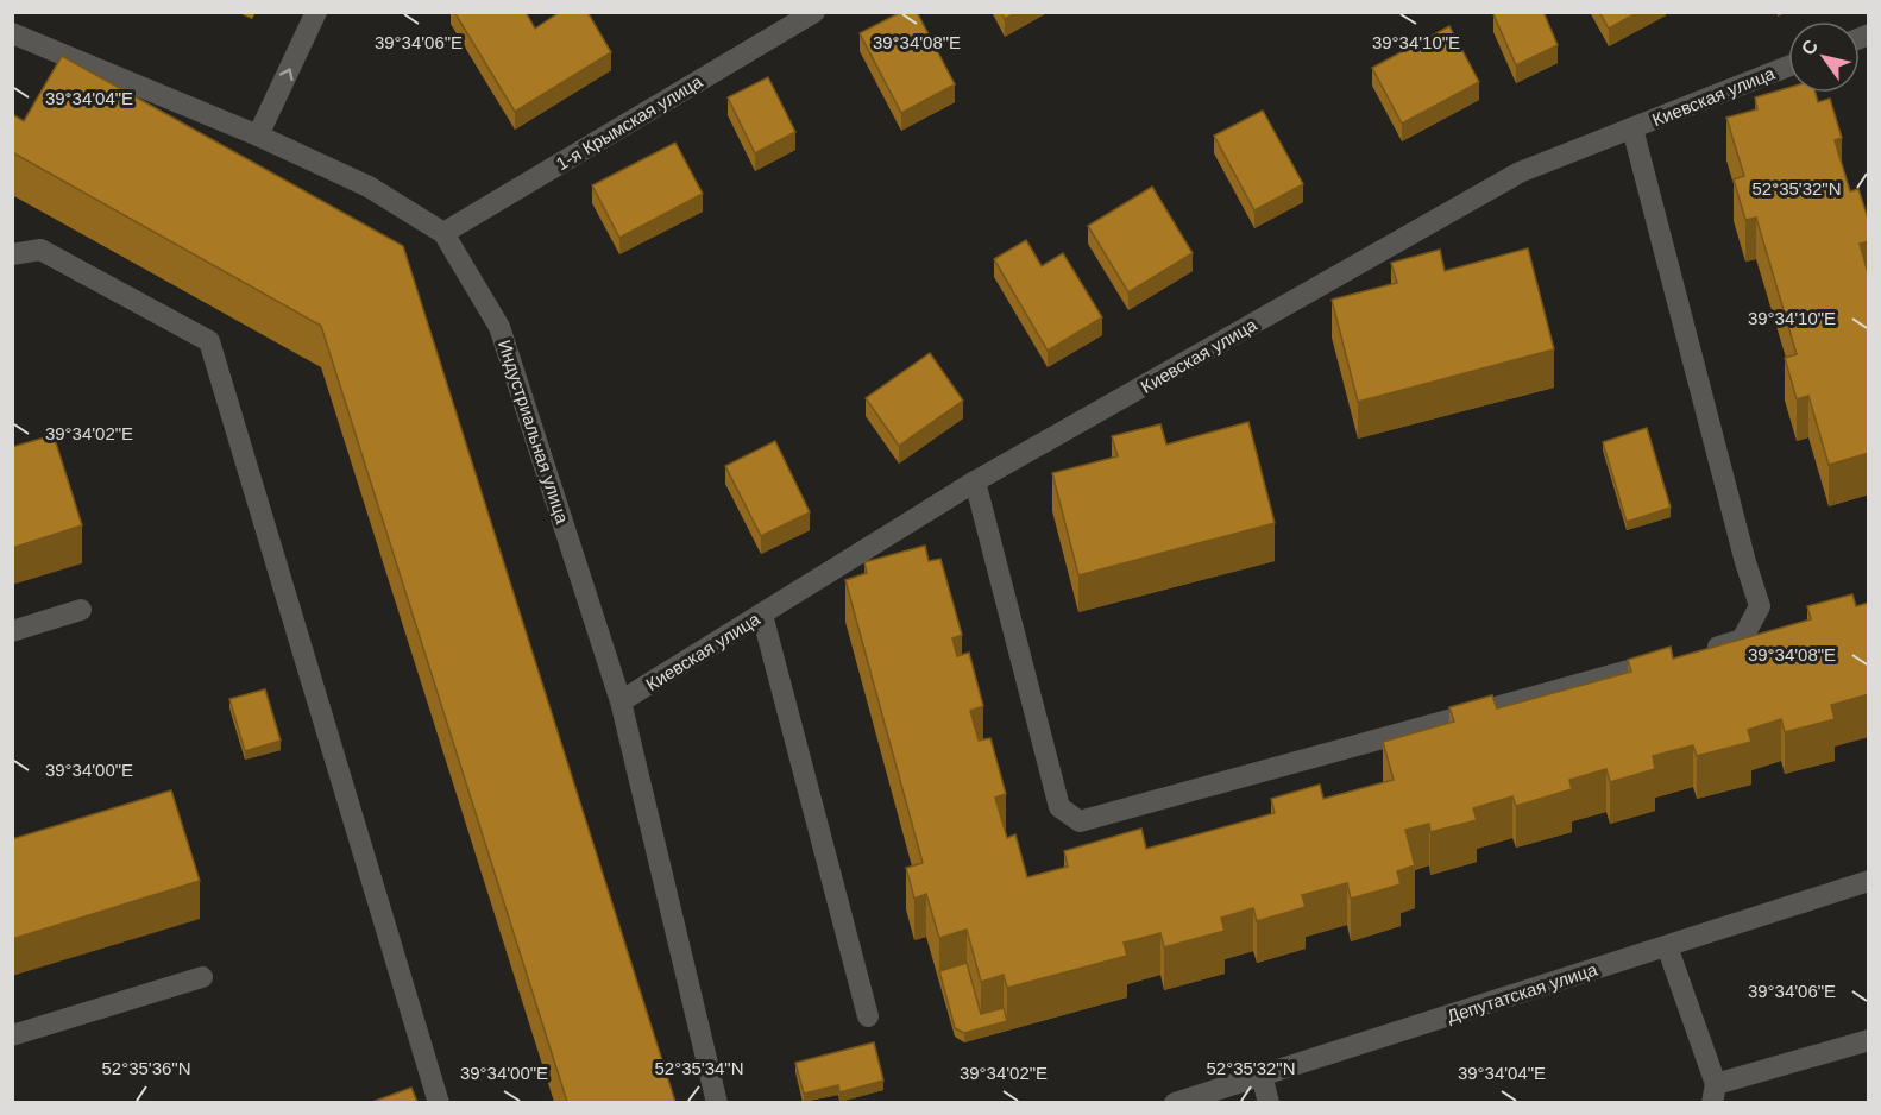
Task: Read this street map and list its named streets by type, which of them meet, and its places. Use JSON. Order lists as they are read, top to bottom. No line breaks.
{"streets":{"street":["Киевская улица","1-я Крымская улица","Индустриальная улица","Депутатская улица"]},"crossings":[["Киевская улица","Индустриальная улица"],["1-я Крымская улица","Индустриальная улица"]],"north":"top left","coordinates":["39°34'06\"E","39°34'08\"E","39°34'10\"E","39°34'04\"E","52°35'32\"N","39°34'02\"E","39°34'00\"E","52°35'36\"N","52°35'34\"N"]}
